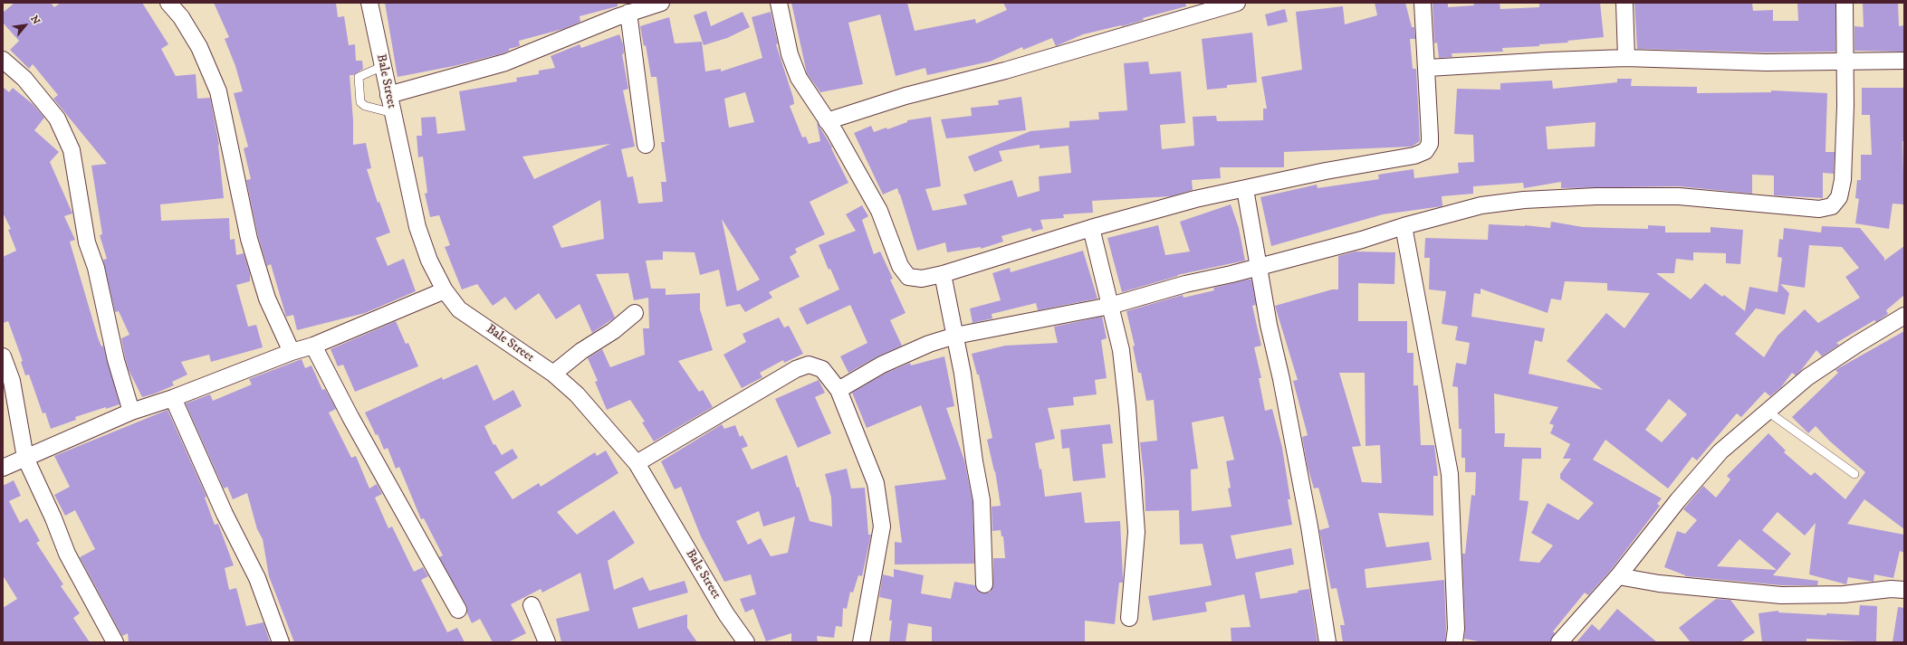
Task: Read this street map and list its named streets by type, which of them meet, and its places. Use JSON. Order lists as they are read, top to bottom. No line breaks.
{"streets":{"street":["Bale Street"]},"north":"top right"}
